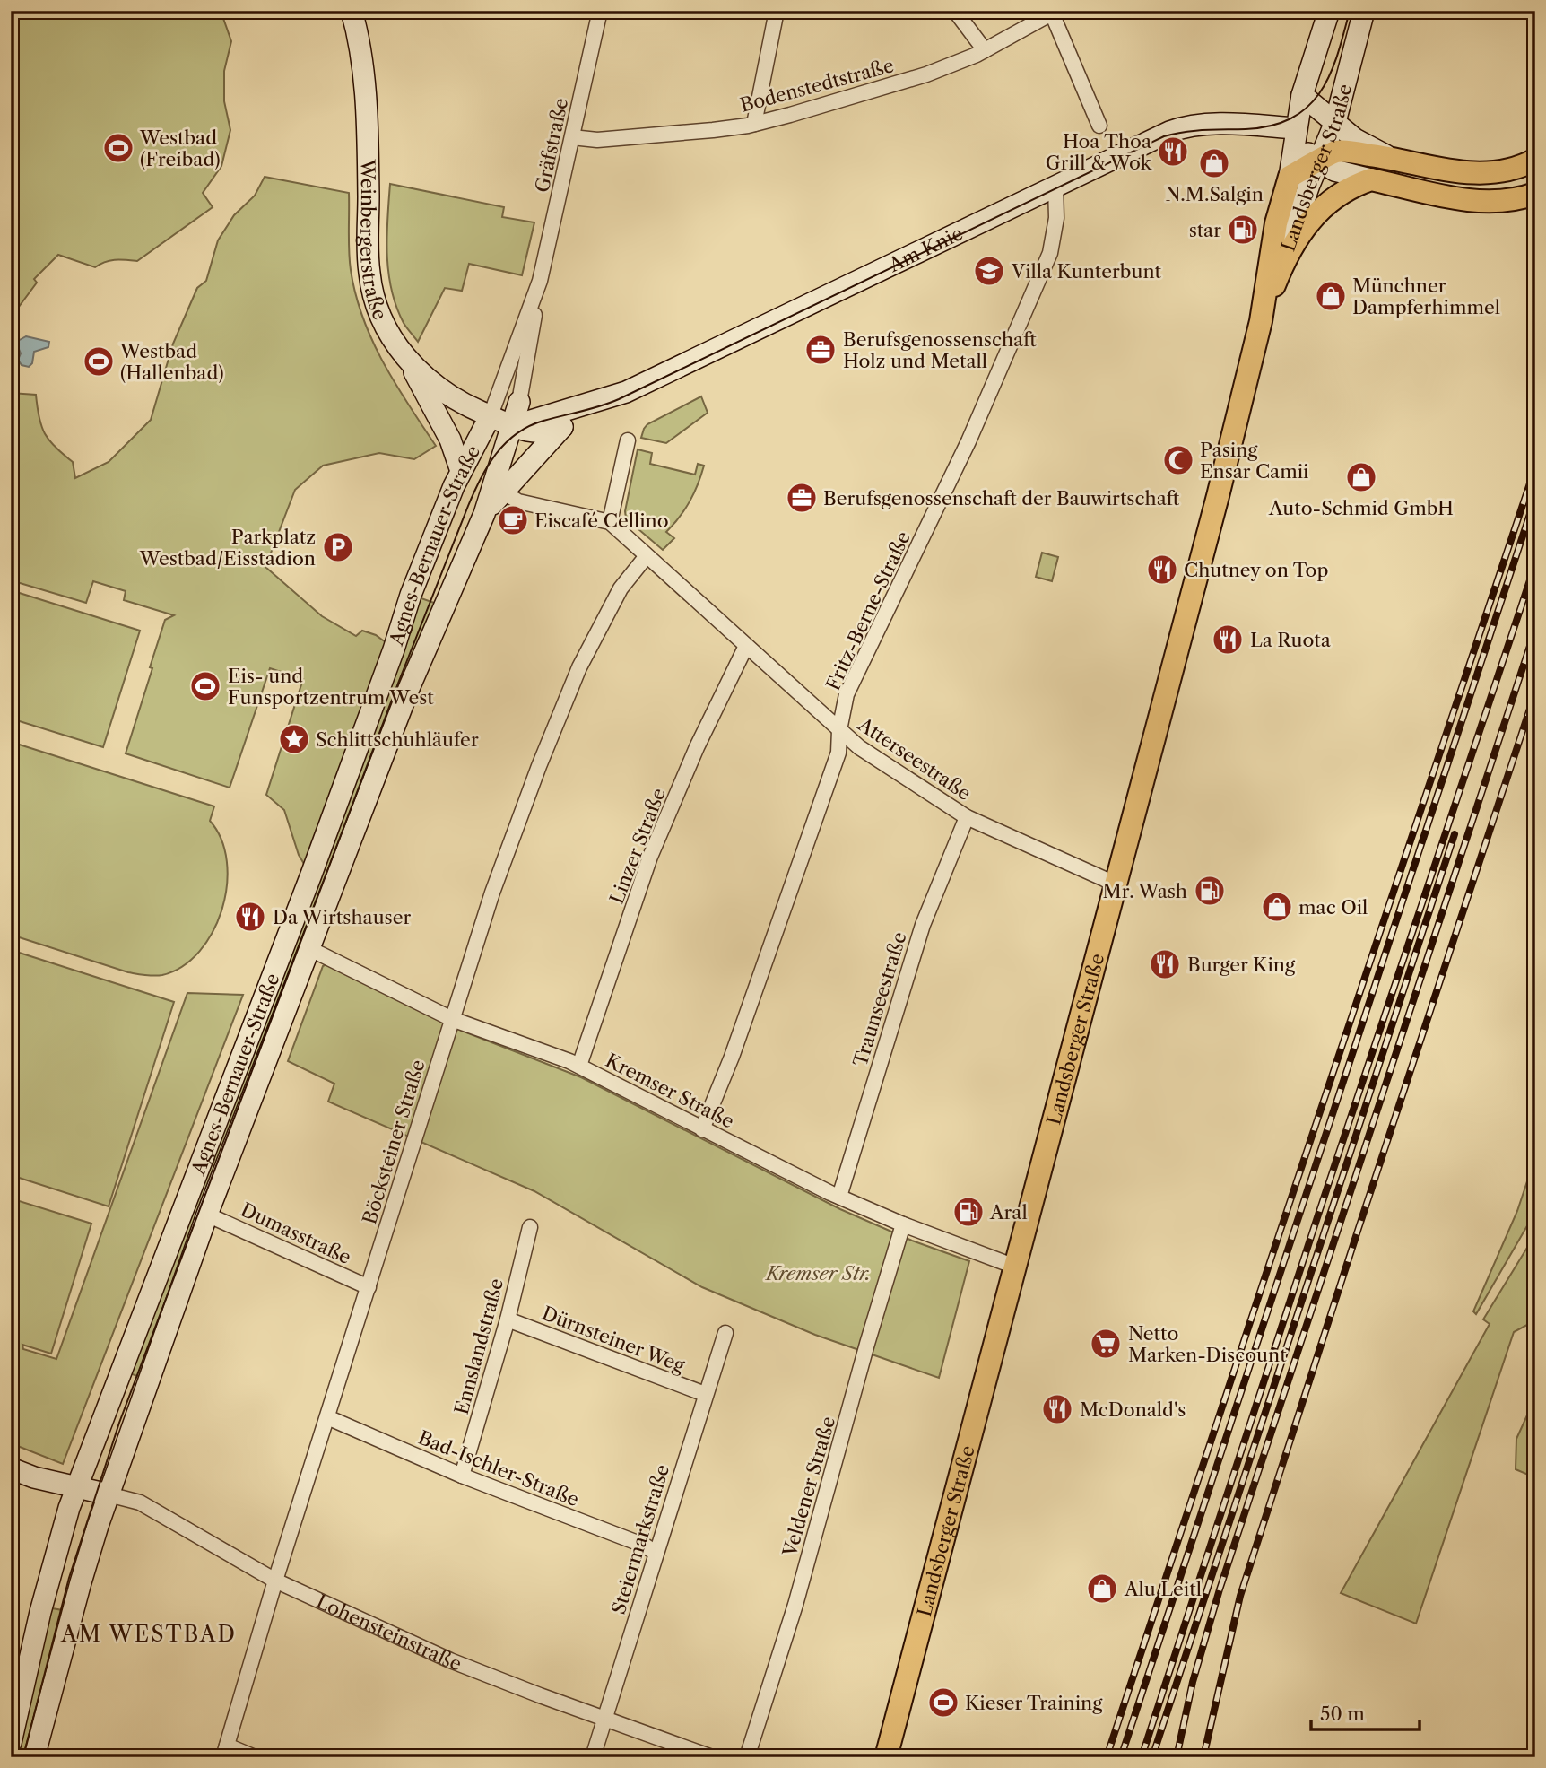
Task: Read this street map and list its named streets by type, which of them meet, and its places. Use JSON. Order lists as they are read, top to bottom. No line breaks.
{"streets":{"main road":["Landsberger Straße","Weinbergerstraße","Am Knie","Agnes-Bernauer-Straße","Lohensteinstraße"],"street":["Bodenstedtstraße","Gräfstraße","Fritz-Berne-Straße","Atterseestraße","Linzer Straße","Traunseestraße","Kremser Straße","Böcksteiner Straße","Dumasstraße","Dürnsteiner Weg","Ennslandstraße","Bad-Ischler-Straße","Veldener Straße","Steiermarkstraße"]},"crossings":[["Bodenstedtstraße","Gräfstraße"],["Gräfstraße","Weinbergerstraße"],["Gräfstraße","Agnes-Bernauer-Straße"],["Landsberger Straße","Am Knie"],["Landsberger Straße","Atterseestraße"],["Landsberger Straße","Kremser Straße"],["Weinbergerstraße","Am Knie"],["Weinbergerstraße","Agnes-Bernauer-Straße"],["Am Knie","Agnes-Bernauer-Straße"],["Am Knie","Fritz-Berne-Straße"],["Agnes-Bernauer-Straße","Kremser Straße"],["Agnes-Bernauer-Straße","Dumasstraße"],["Agnes-Bernauer-Straße","Lohensteinstraße"],["Fritz-Berne-Straße","Atterseestraße"],["Fritz-Berne-Straße","Kremser Straße"],["Atterseestraße","Linzer Straße"],["Atterseestraße","Traunseestraße"],["Atterseestraße","Böcksteiner Straße"],["Linzer Straße","Kremser Straße"],["Traunseestraße","Kremser Straße"],["Kremser Straße","Böcksteiner Straße"],["Kremser Straße","Veldener Straße"],["Böcksteiner Straße","Dumasstraße"],["Böcksteiner Straße","Bad-Ischler-Straße"],["Böcksteiner Straße","Lohensteinstraße"],["Dürnsteiner Weg","Ennslandstraße"],["Dürnsteiner Weg","Steiermarkstraße"],["Ennslandstraße","Bad-Ischler-Straße"],["Bad-Ischler-Straße","Steiermarkstraße"],["Steiermarkstraße","Lohensteinstraße"]],"districts":["AM WESTBAD"],"parks":["Kremser Str."],"places":{"sports":["Westbad (Freibad)","Westbad (Hallenbad)","Eis- und Funsportzentrum West","Kieser Training"],"restaurant":["Hoa Thoa Grill & Wok","Chutney on Top","La Ruota","Da Wirtshauser","Burger King","McDonald's"],"shop":["N.M.Salgin","Münchner Dampferhimmel","Auto-Schmid GmbH","mac Oil","Alu Leitl"],"fuel station":["star","Mr. Wash","Aral"],"school or university":["Villa Kunterbunt"],"office":["Berufsgenossenschaft Holz und Metall","Berufsgenossenschaft der Bauwirtschaft"],"mosque":["Pasing Ensar Camii"],"cafe":["Eiscafé Cellino"],"parking":["Parkplatz Westbad/Eisstadion"],"place":["Schlittschuhläufer"],"supermarket":["Netto Marken-Discount"]},"scale_bar":"50 m"}
